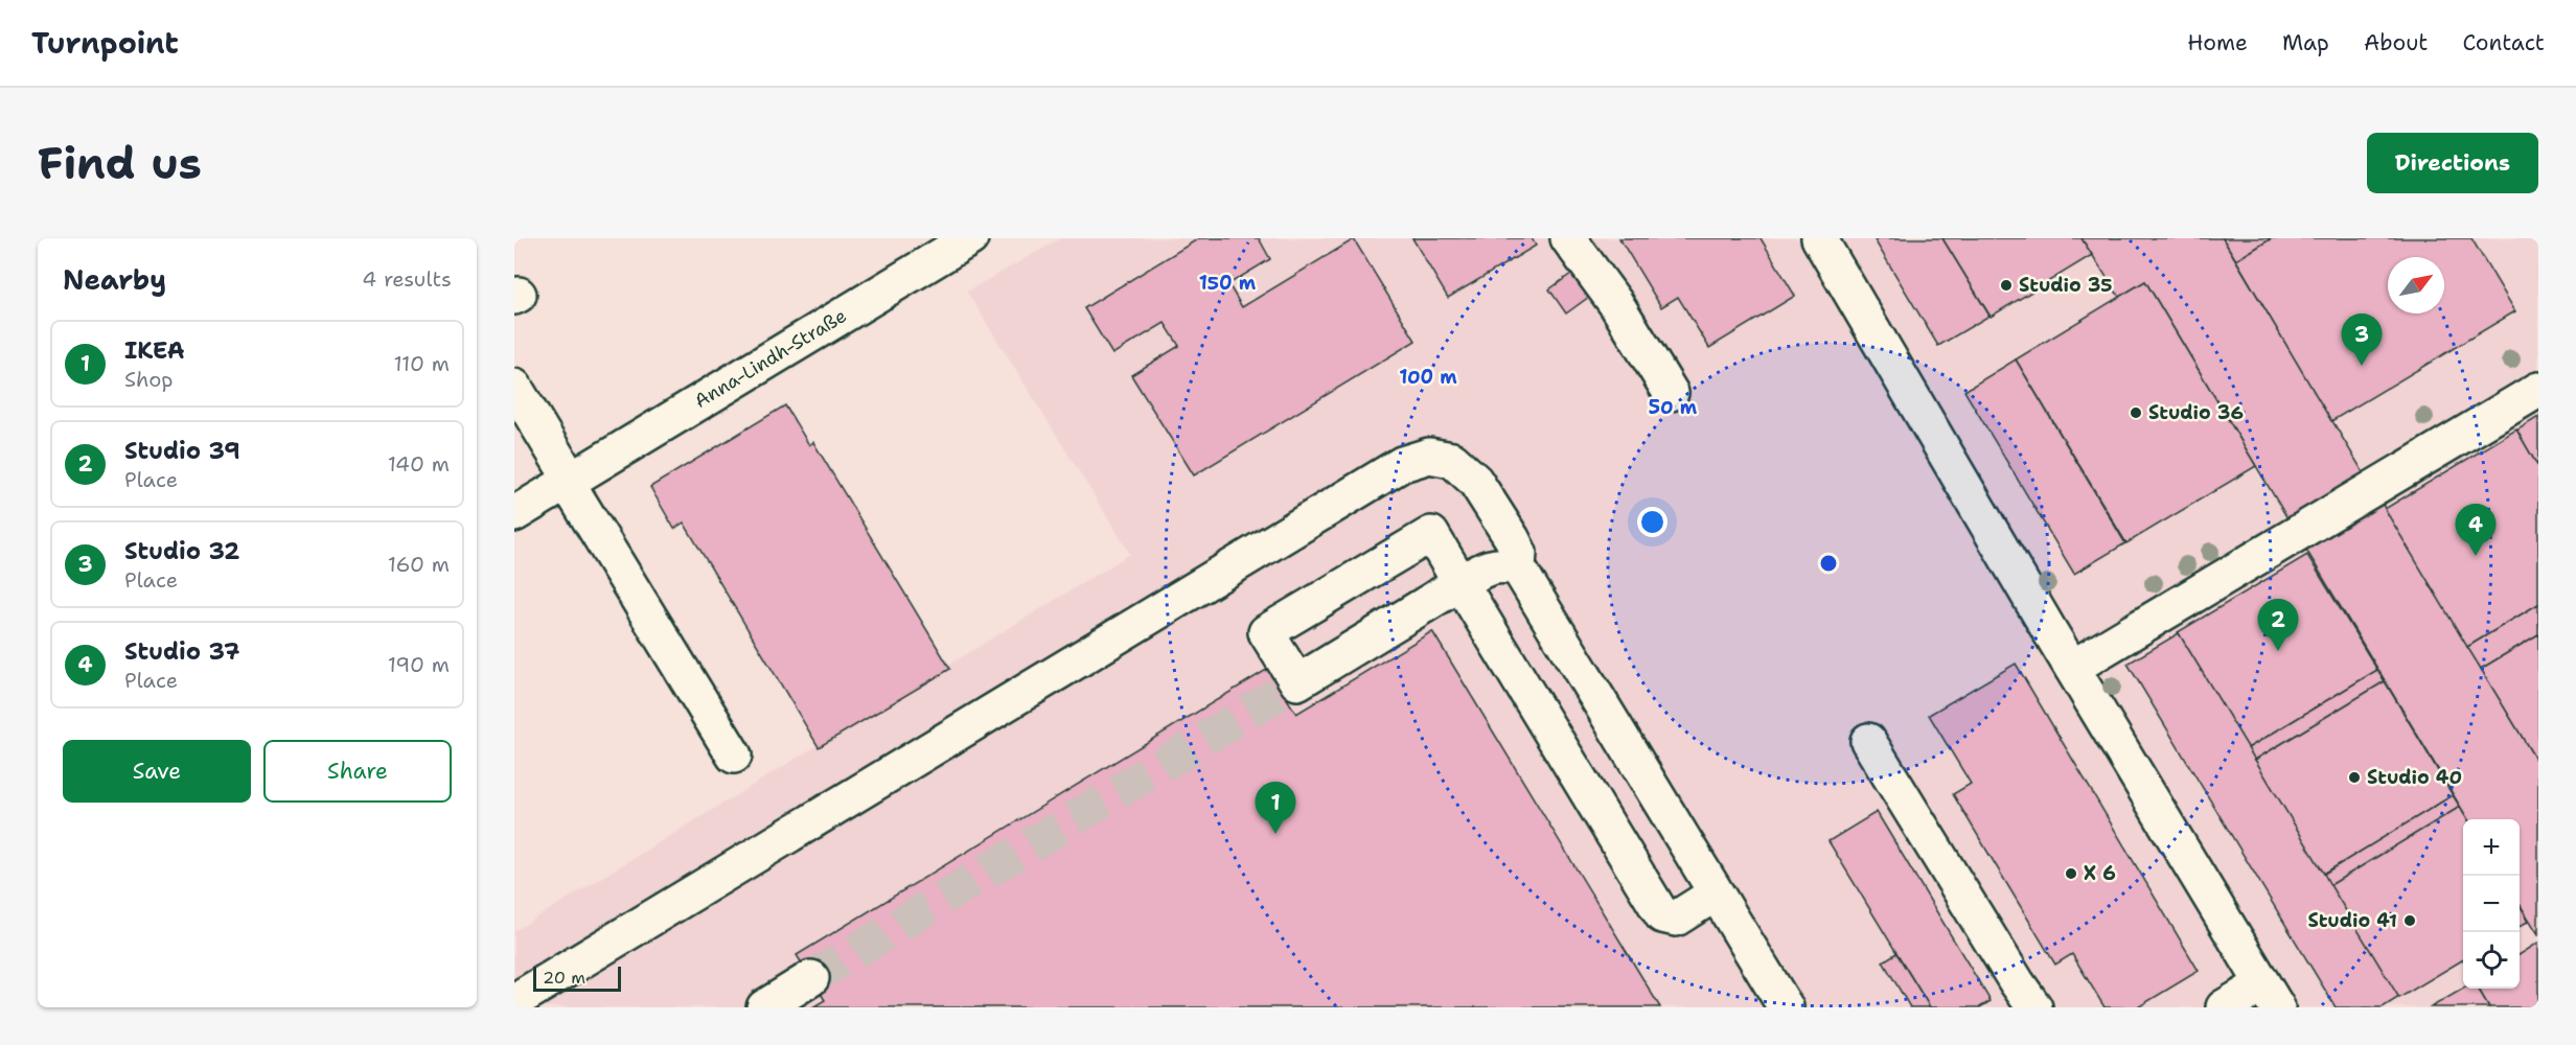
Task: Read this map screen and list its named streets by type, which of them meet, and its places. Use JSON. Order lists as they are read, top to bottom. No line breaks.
{"streets":{"street":["Anna-Lindh-Straße"]},"places":["Studio 35","Studio 36","Studio 40","X 6","Studio 41"],"scale_bar":"20 m","north":"top right","page":{"header":"Turnpoint","nav":["Home","Map","About","Contact"],"buttons":["Directions",["Save","Share"]],"title":"Find us","heading":["Nearby","4 results"],"pins":["3","4","2","1"],"list":[{"mark":"1","name":"IKEA","note":"Shop","value":"110 m"},{"mark":"2","name":"Studio 39","note":"Place","value":"140 m"},{"mark":"3","name":"Studio 32","note":"Place","value":"160 m"},{"mark":"4","name":"Studio 37","note":"Place","value":"190 m"}],"map_buttons":["+","−"],"scale":"20 m"},"rings":["150 m","100 m","50 m"]}
